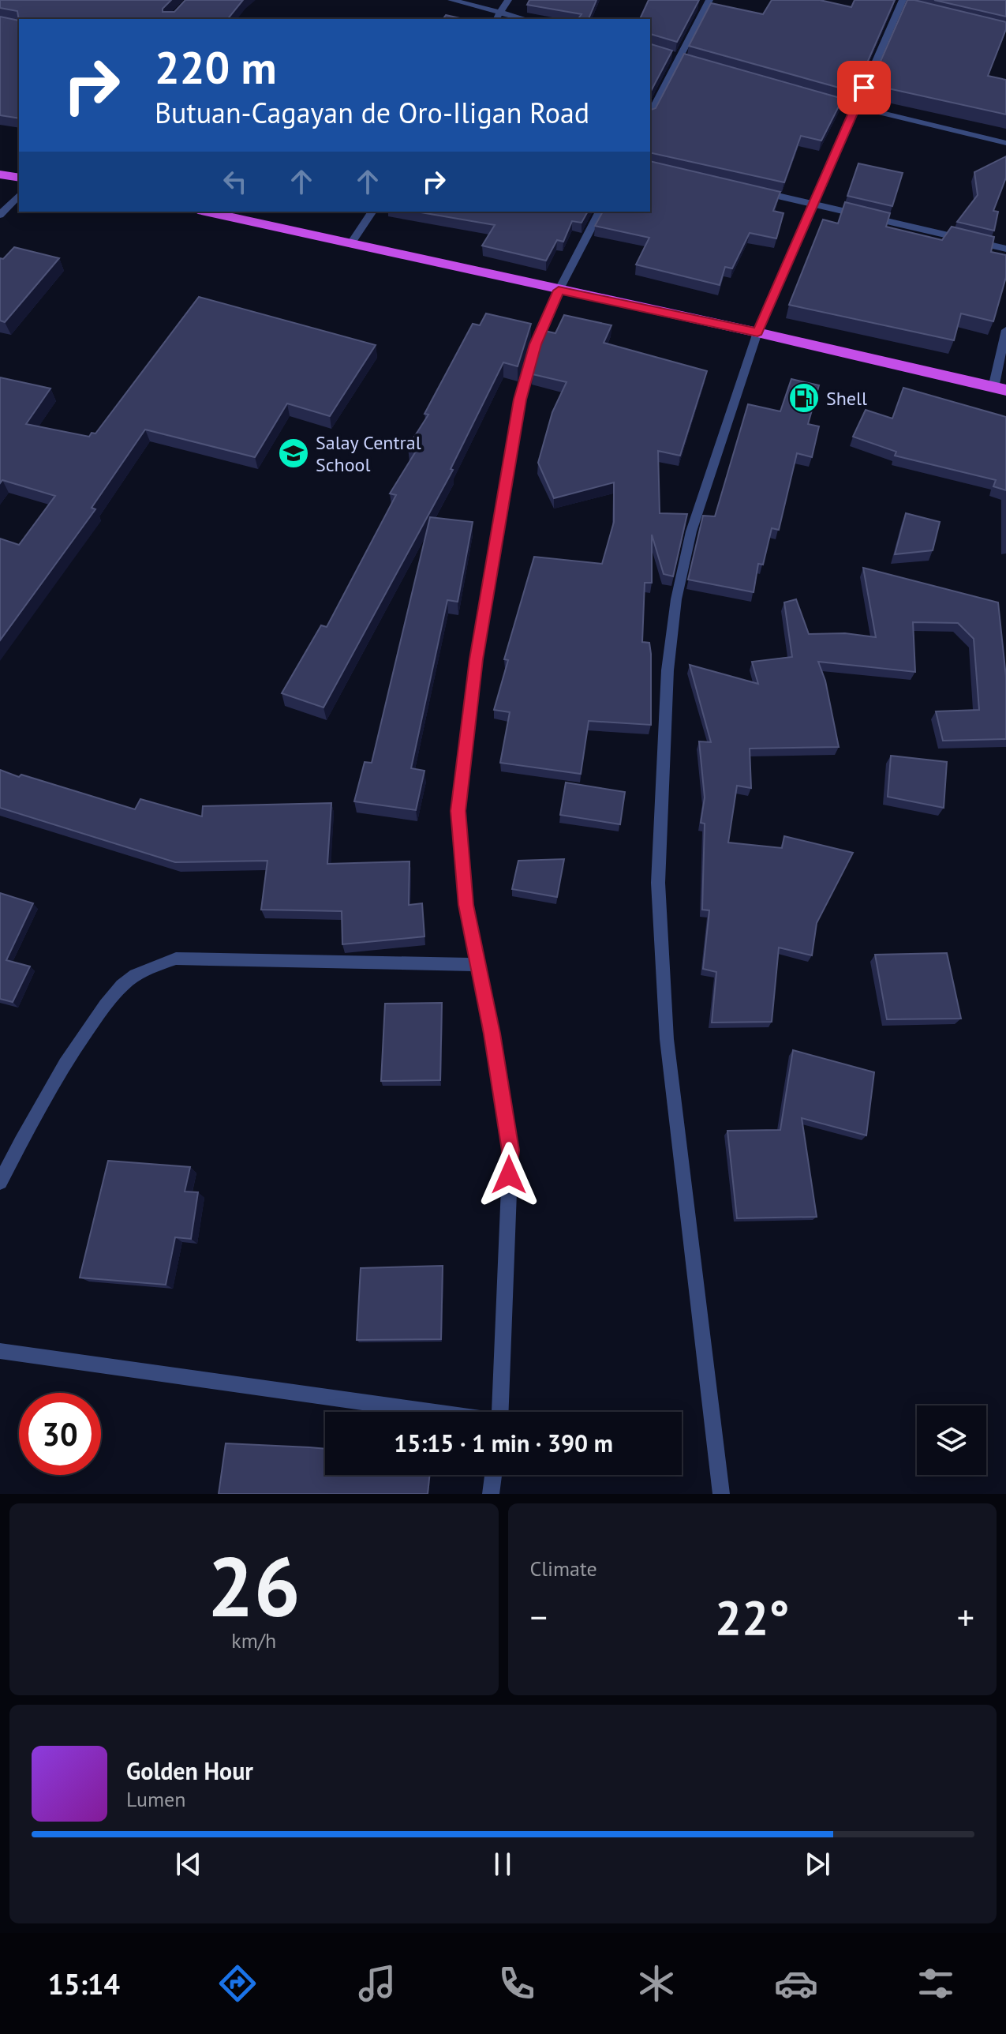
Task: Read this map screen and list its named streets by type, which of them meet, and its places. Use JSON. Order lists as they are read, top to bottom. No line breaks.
{"places":{"fuel station":["Shell"],"school or university":["Salay Central School"]},"page":{"turn":["220 m","Butuan-Cagayan de Oro-Iligan Road"],"limit":"30","trip":"15:15 · 1 min · 390 m","tile":[["26","km/h"],"Climate"],"heat":["−","22°","+"],"song":["Golden Hour","Lumen"],"tabs":"15:14"}}
